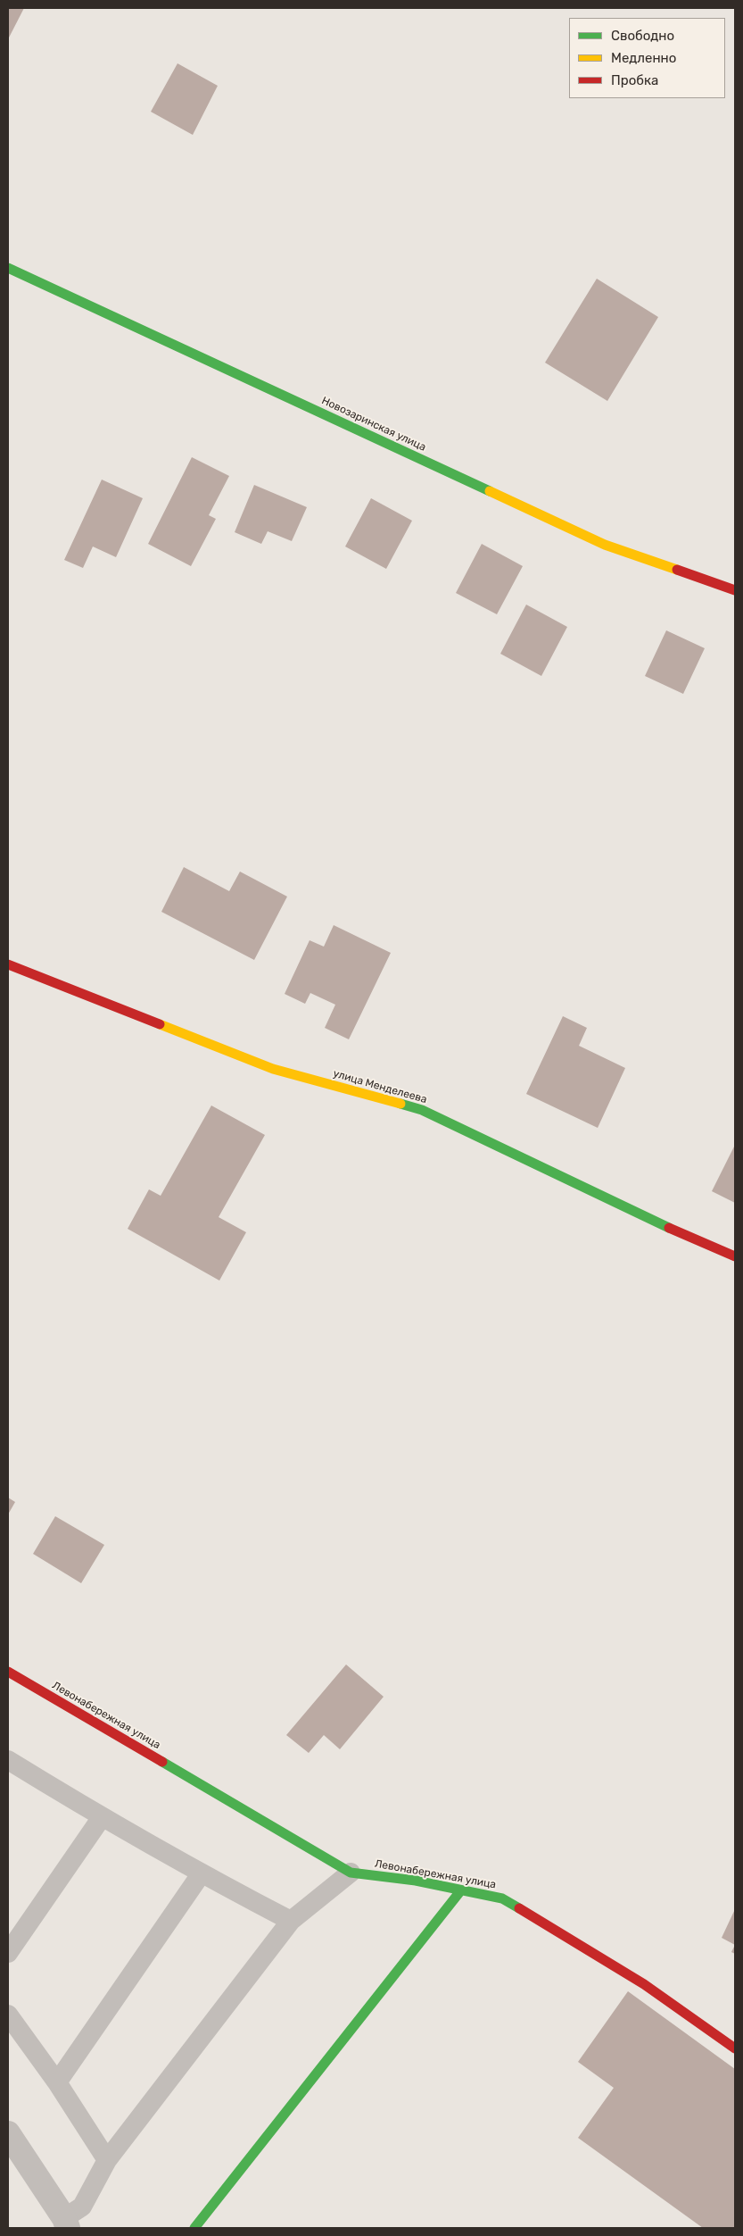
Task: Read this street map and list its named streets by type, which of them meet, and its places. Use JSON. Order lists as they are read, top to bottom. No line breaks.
{"streets":{"street":["Новозаринская улица","улица Менделеева","Левонабережная улица"]},"legend":["Свободно","Медленно","Пробка"]}
